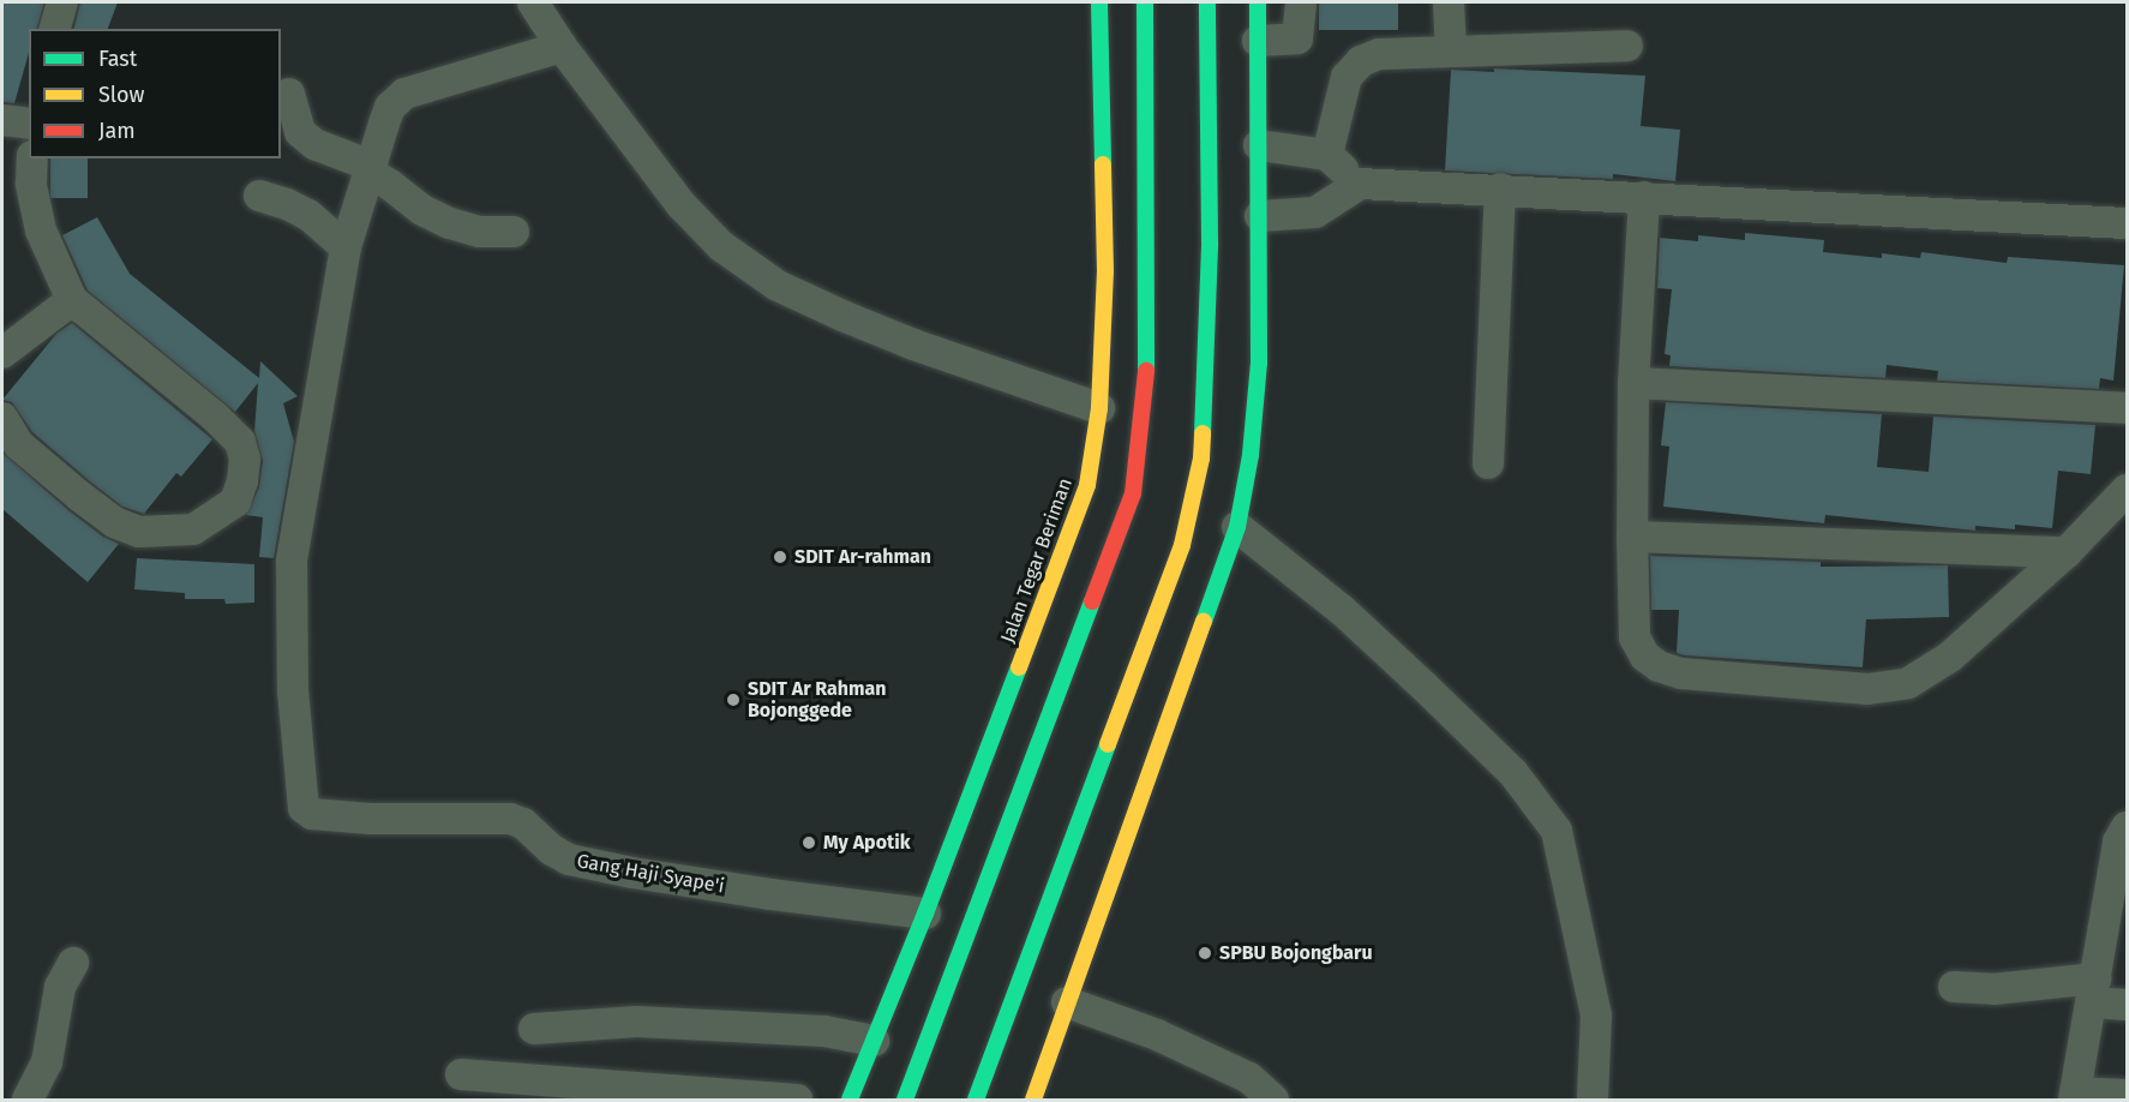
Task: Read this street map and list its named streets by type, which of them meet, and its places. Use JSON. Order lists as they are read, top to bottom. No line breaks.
{"streets":{"main road":["Jalan Tegar Beriman"],"street":["Gang Haji Syape'i"]},"crossings":[["Jalan Tegar Beriman","Gang Haji Syape'i"]],"places":["SDIT Ar-rahman","SDIT Ar Rahman Bojonggede","My Apotik","SPBU Bojongbaru"],"legend":["Fast","Slow","Jam"]}
